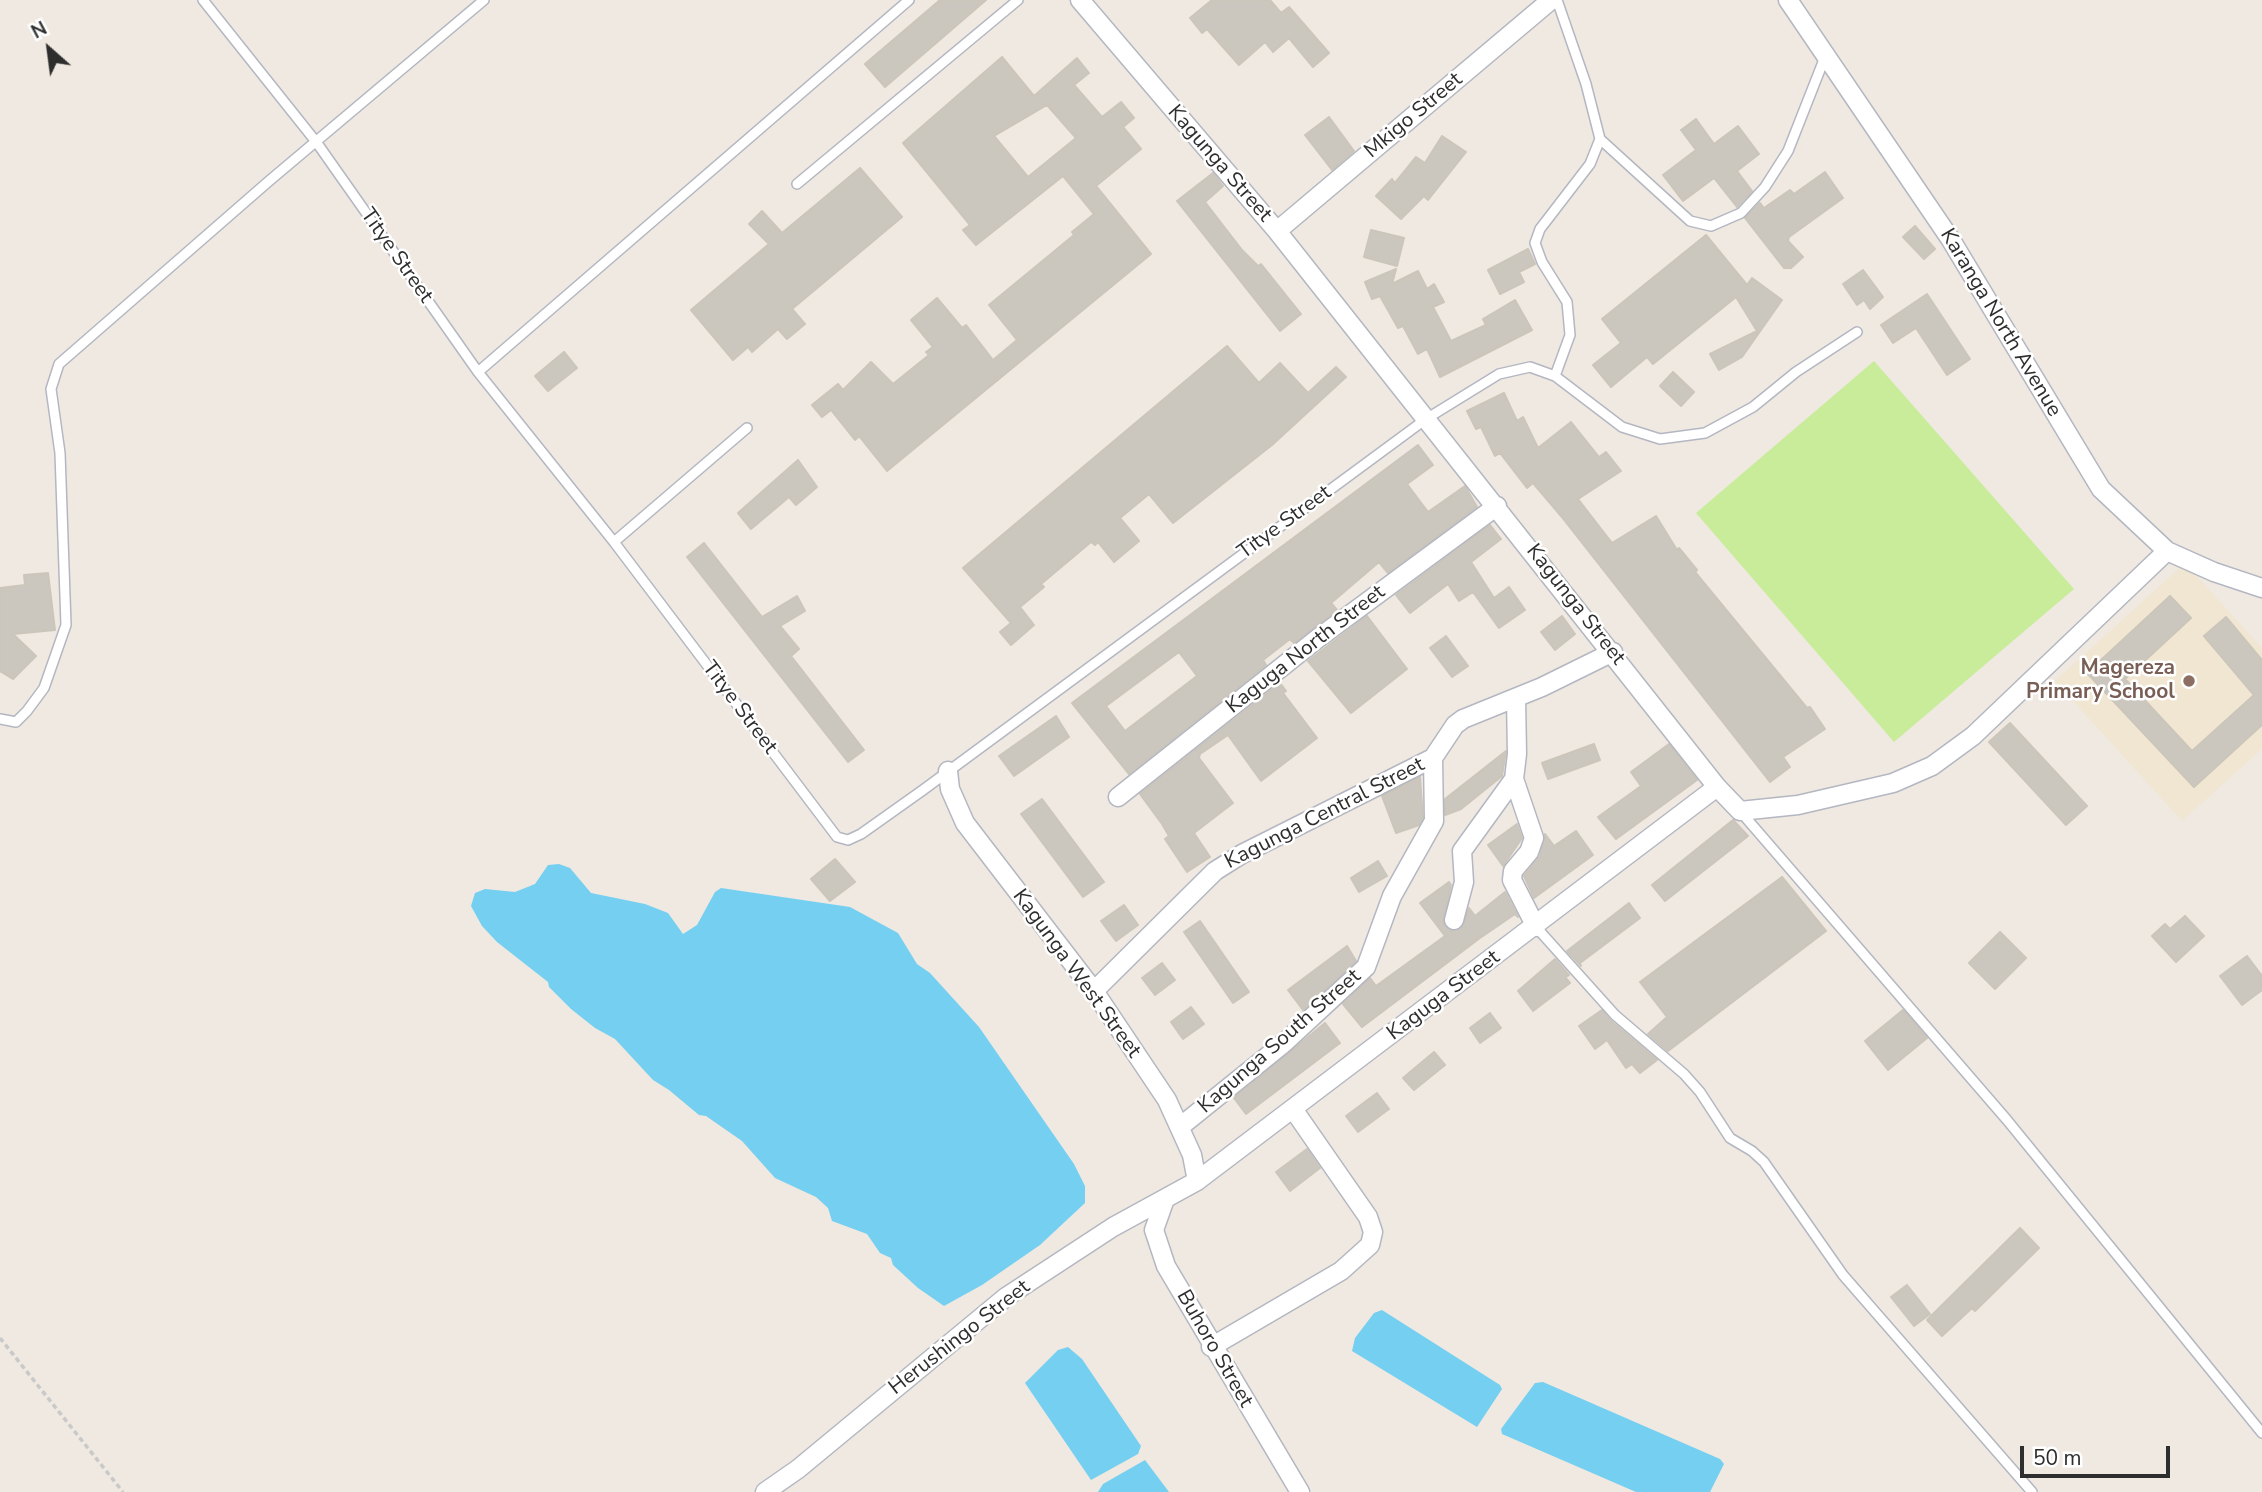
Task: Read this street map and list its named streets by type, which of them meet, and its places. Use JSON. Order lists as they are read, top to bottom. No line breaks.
{"streets":{"street":["Mkigo Street","Kagunga Street","Karanga North Avenue","Kaguga North Street","Kagunga Central Street","Kagunga West Street","Kaguga Street","Kagunga South Street","Herushingo Street","Buhoro Street"],"lane":["Titye Street"]},"crossings":[["Mkigo Street","Kagunga Street"],["Kagunga Street","Titye Street"],["Kagunga Street","Kaguga North Street"],["Kagunga Street","Kagunga Central Street"],["Kagunga Street","Kaguga Street"],["Titye Street","Kagunga West Street"],["Kagunga Central Street","Kagunga West Street"],["Kagunga Central Street","Kagunga South Street"],["Kagunga West Street","Kaguga Street"],["Kagunga West Street","Kagunga South Street"],["Kaguga Street","Herushingo Street"],["Kaguga Street","Buhoro Street"],["Herushingo Street","Buhoro Street"]],"places":["Magereza Primary School"],"scale_bar":"50 m","north":"top left"}
